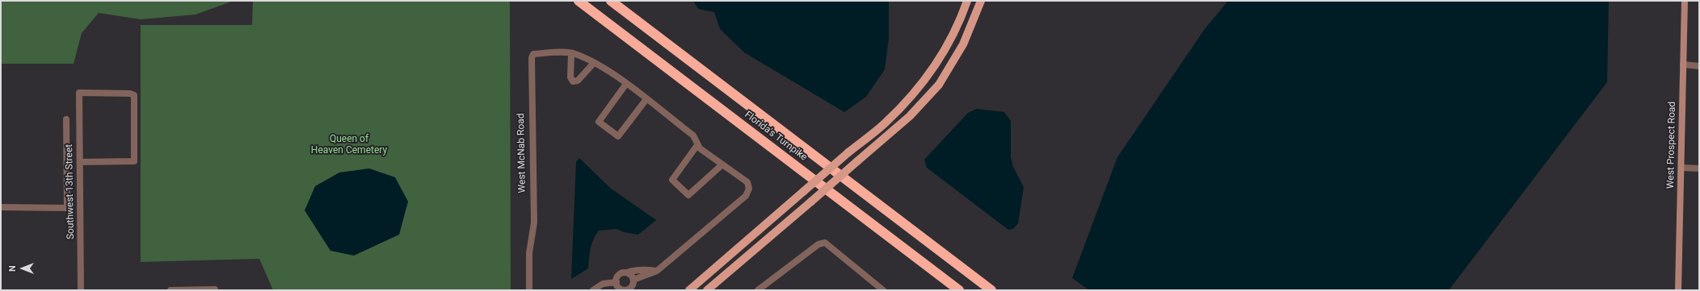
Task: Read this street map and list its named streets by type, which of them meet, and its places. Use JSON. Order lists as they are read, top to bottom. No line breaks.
{"streets":{"highway":["Florida's Turnpike"],"main road":["West Prospect Road"],"street":["West McNab Road","Southwest 13th Street"]},"parks":["Queen of Heaven Cemetery"],"north":"left"}
